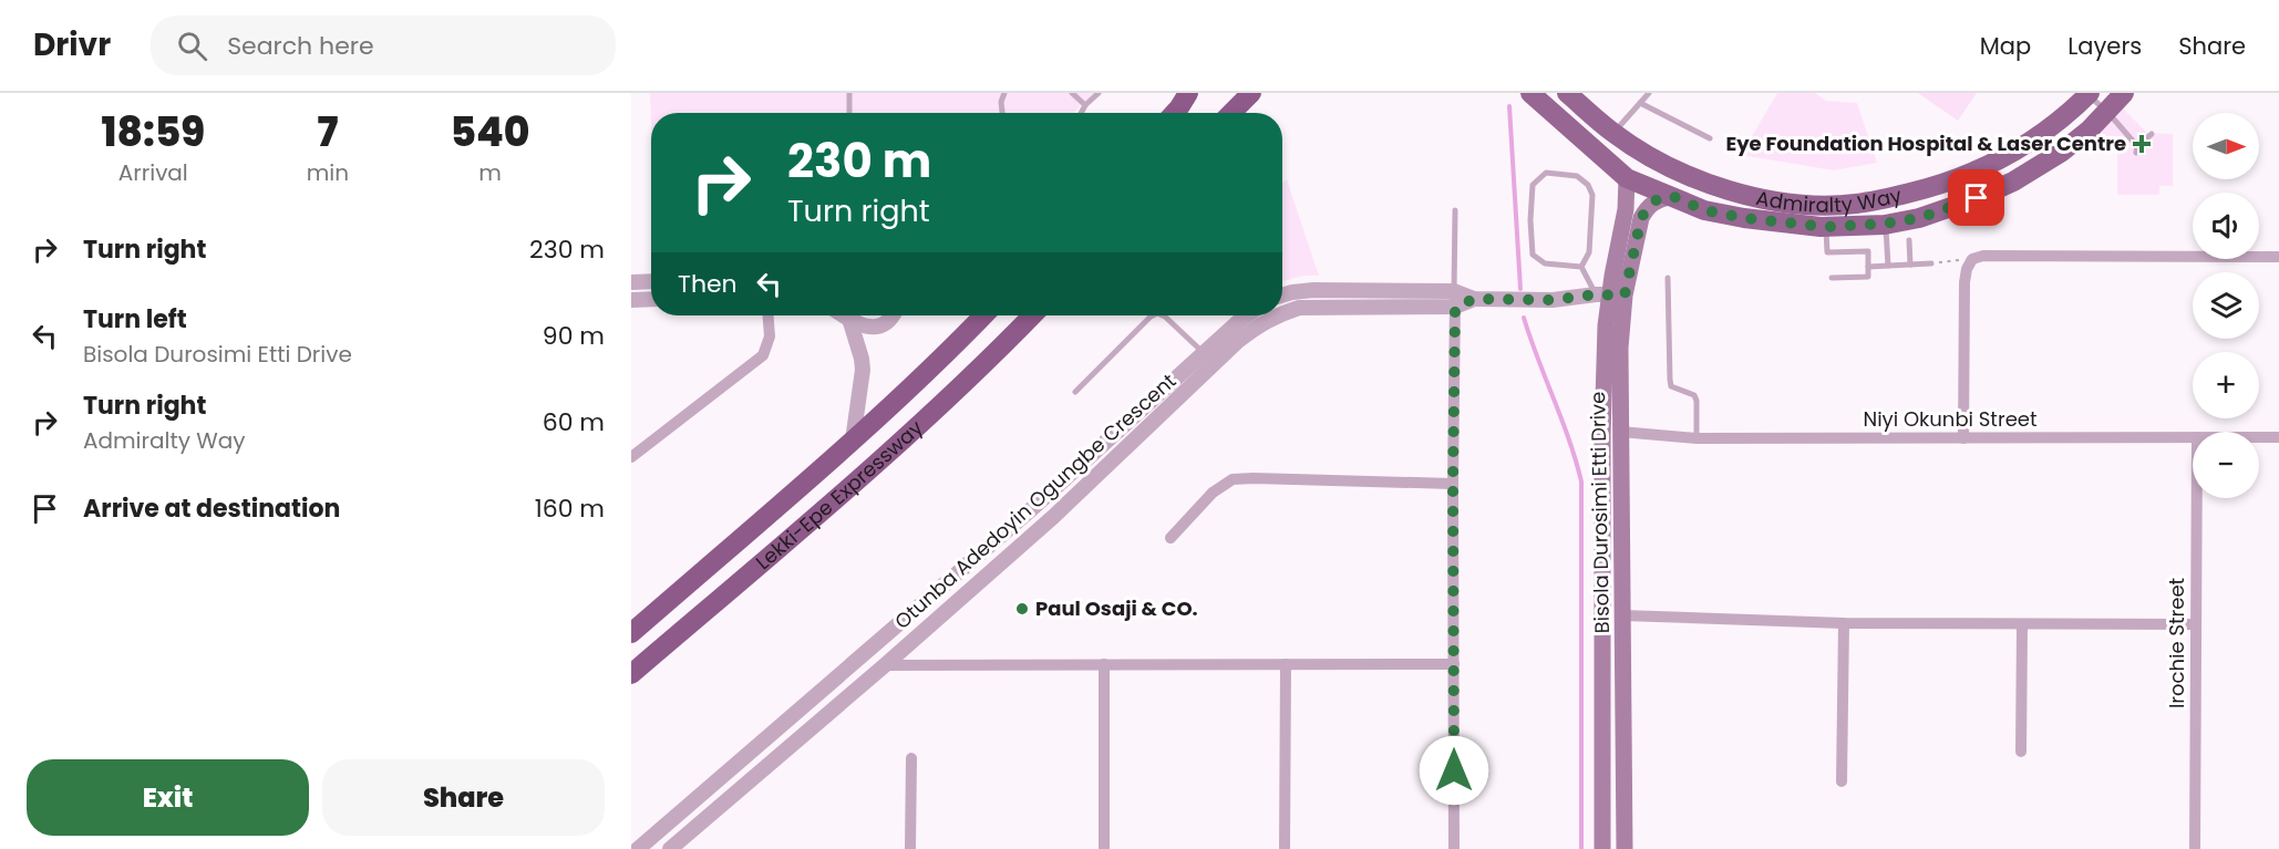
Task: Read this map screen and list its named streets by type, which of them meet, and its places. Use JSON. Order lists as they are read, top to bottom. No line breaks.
{"streets":{"highway":["Lekki-Epe Expressway"],"main road":["Admiralty Way","Bisola Durosimi Etti Drive"],"street":["Niyi Okunbi Street","Otunba Adedoyin Ogungbe Crescent","Irochie Street"]},"crossings":[["Admiralty Way","Bisola Durosimi Etti Drive"],["Niyi Okunbi Street","Bisola Durosimi Etti Drive"],["Otunba Adedoyin Ogungbe Crescent","Bisola Durosimi Etti Drive"]],"places":{"health":["Eye Foundation Hospital & Laser Centre"],"other":["Paul Osaji & CO."]},"north":"right","page":{"header":"Drivr","search":"Search here","nav":["Map","Layers","Share"],"eta":["18:59","Arrival","7","min","540","m"],"map_buttons":["+","−"],"turn":["230 m","Turn right"],"list":[{"name":"Turn right","value":"230 m"},{"name":"Turn left","note":"Bisola Durosimi Etti Drive","value":"90 m"},{"name":"Turn right","note":"Admiralty Way","value":"60 m"},{"name":"Arrive at destination","value":"160 m"}],"then":"Then","buttons":["Exit","Share"]}}
